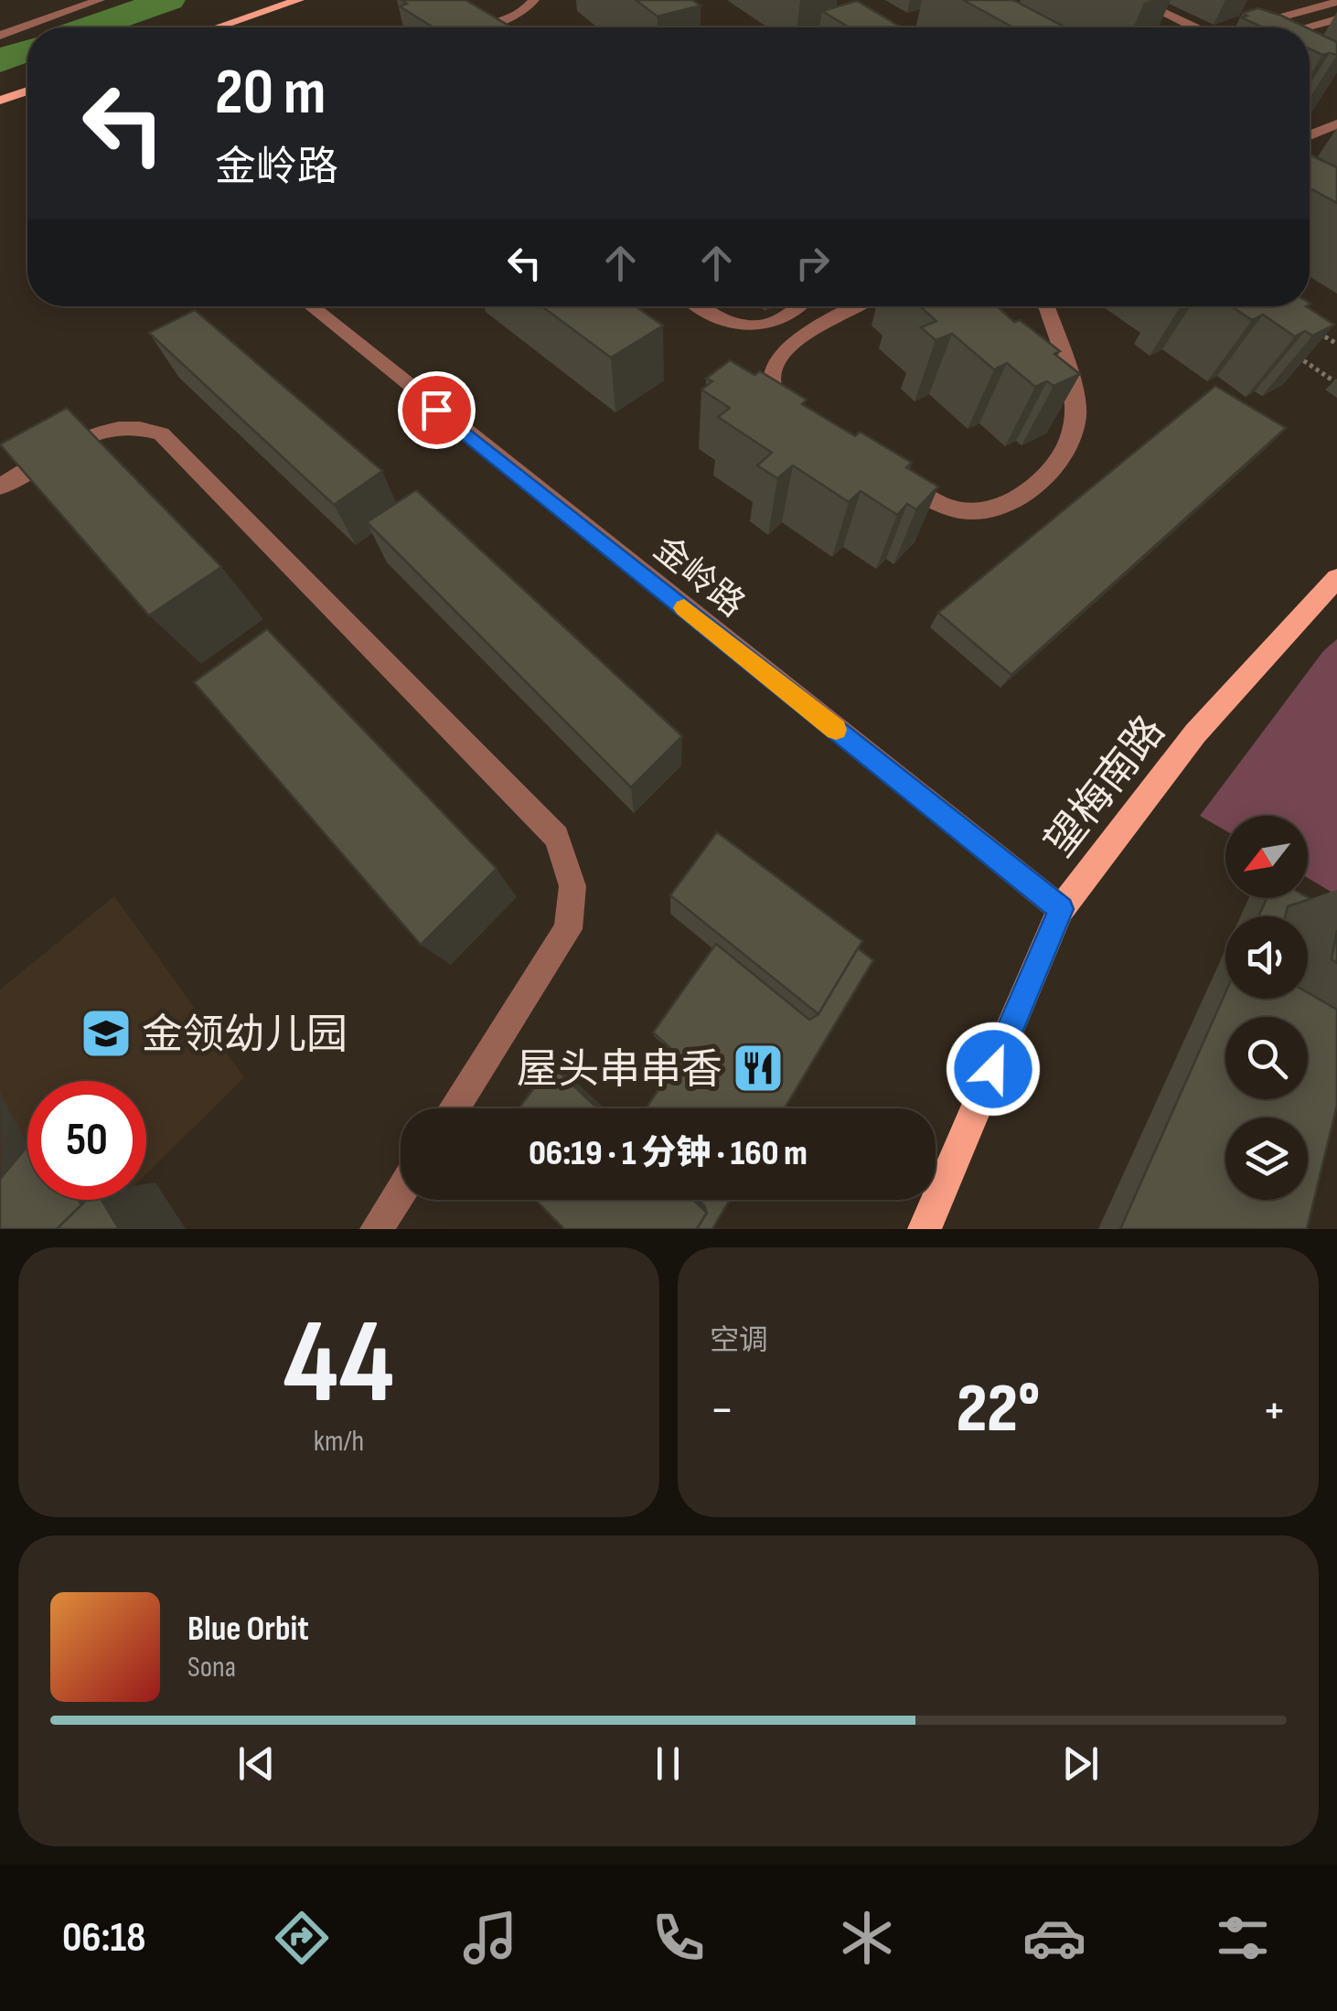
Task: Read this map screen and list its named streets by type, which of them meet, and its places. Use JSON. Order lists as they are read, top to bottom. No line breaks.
{"streets":{"main road":["望梅南路"],"street":["金岭路"]},"crossings":[["金岭路","望梅南路"]],"places":{"school or university":["金领幼儿园"],"restaurant":["屋头串串香"]},"north":"bottom left","page":{"turn":["20 m","金岭路"],"limit":"50","trip":"06:19 · 1 分钟 · 160 m","tile":[["44","km/h"],"空调"],"heat":["−","22°","+"],"song":["Blue Orbit","Sona"],"tabs":"06:18"}}
